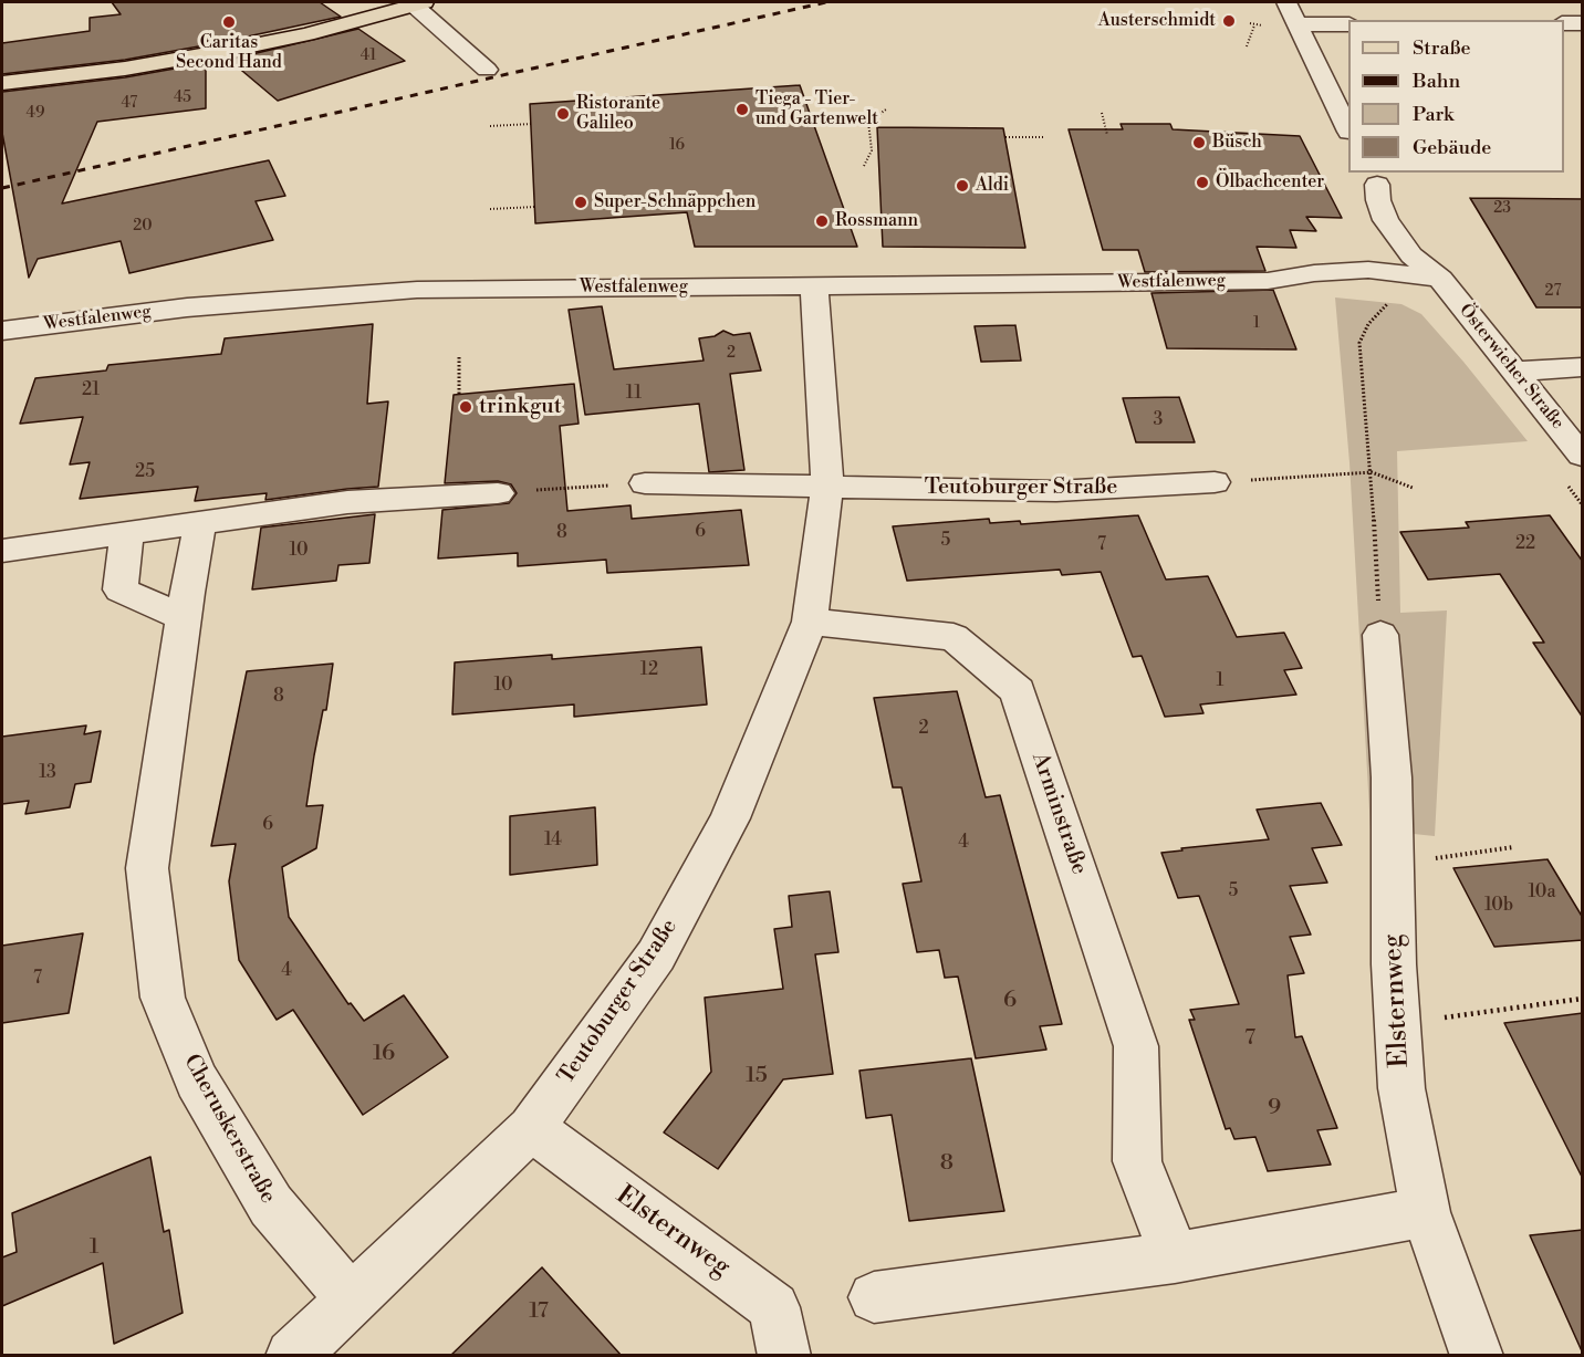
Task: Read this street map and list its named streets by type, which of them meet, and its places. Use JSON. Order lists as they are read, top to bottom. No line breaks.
{"streets":{"street":["Westfalenweg","Österwieher Straße","Teutoburger Straße","Arminstraße","Elsternweg","Cheruskerstraße"]},"crossings":[["Westfalenweg","Österwieher Straße"],["Westfalenweg","Teutoburger Straße"],["Teutoburger Straße","Arminstraße"],["Teutoburger Straße","Elsternweg"],["Teutoburger Straße","Cheruskerstraße"]],"places":["Austerschmidt","Caritas Second Hand","Tiega - Tier- und Gartenwelt","Ristorante Galileo","Büsch","Ölbachcenter","Aldi","Super-Schnäppchen","Rossmann","trinkgut"],"house_numbers":["41","45","47","49","16","23","20","27","1","2","21","11","3","25","6","8","5","22","7","10","12","1","10","8","2","13","6","14","4","5","10a","10b","4","7","6","7","16","15","9","8","1","17"],"legend":["Straße","Bahn","Park","Gebäude"]}
